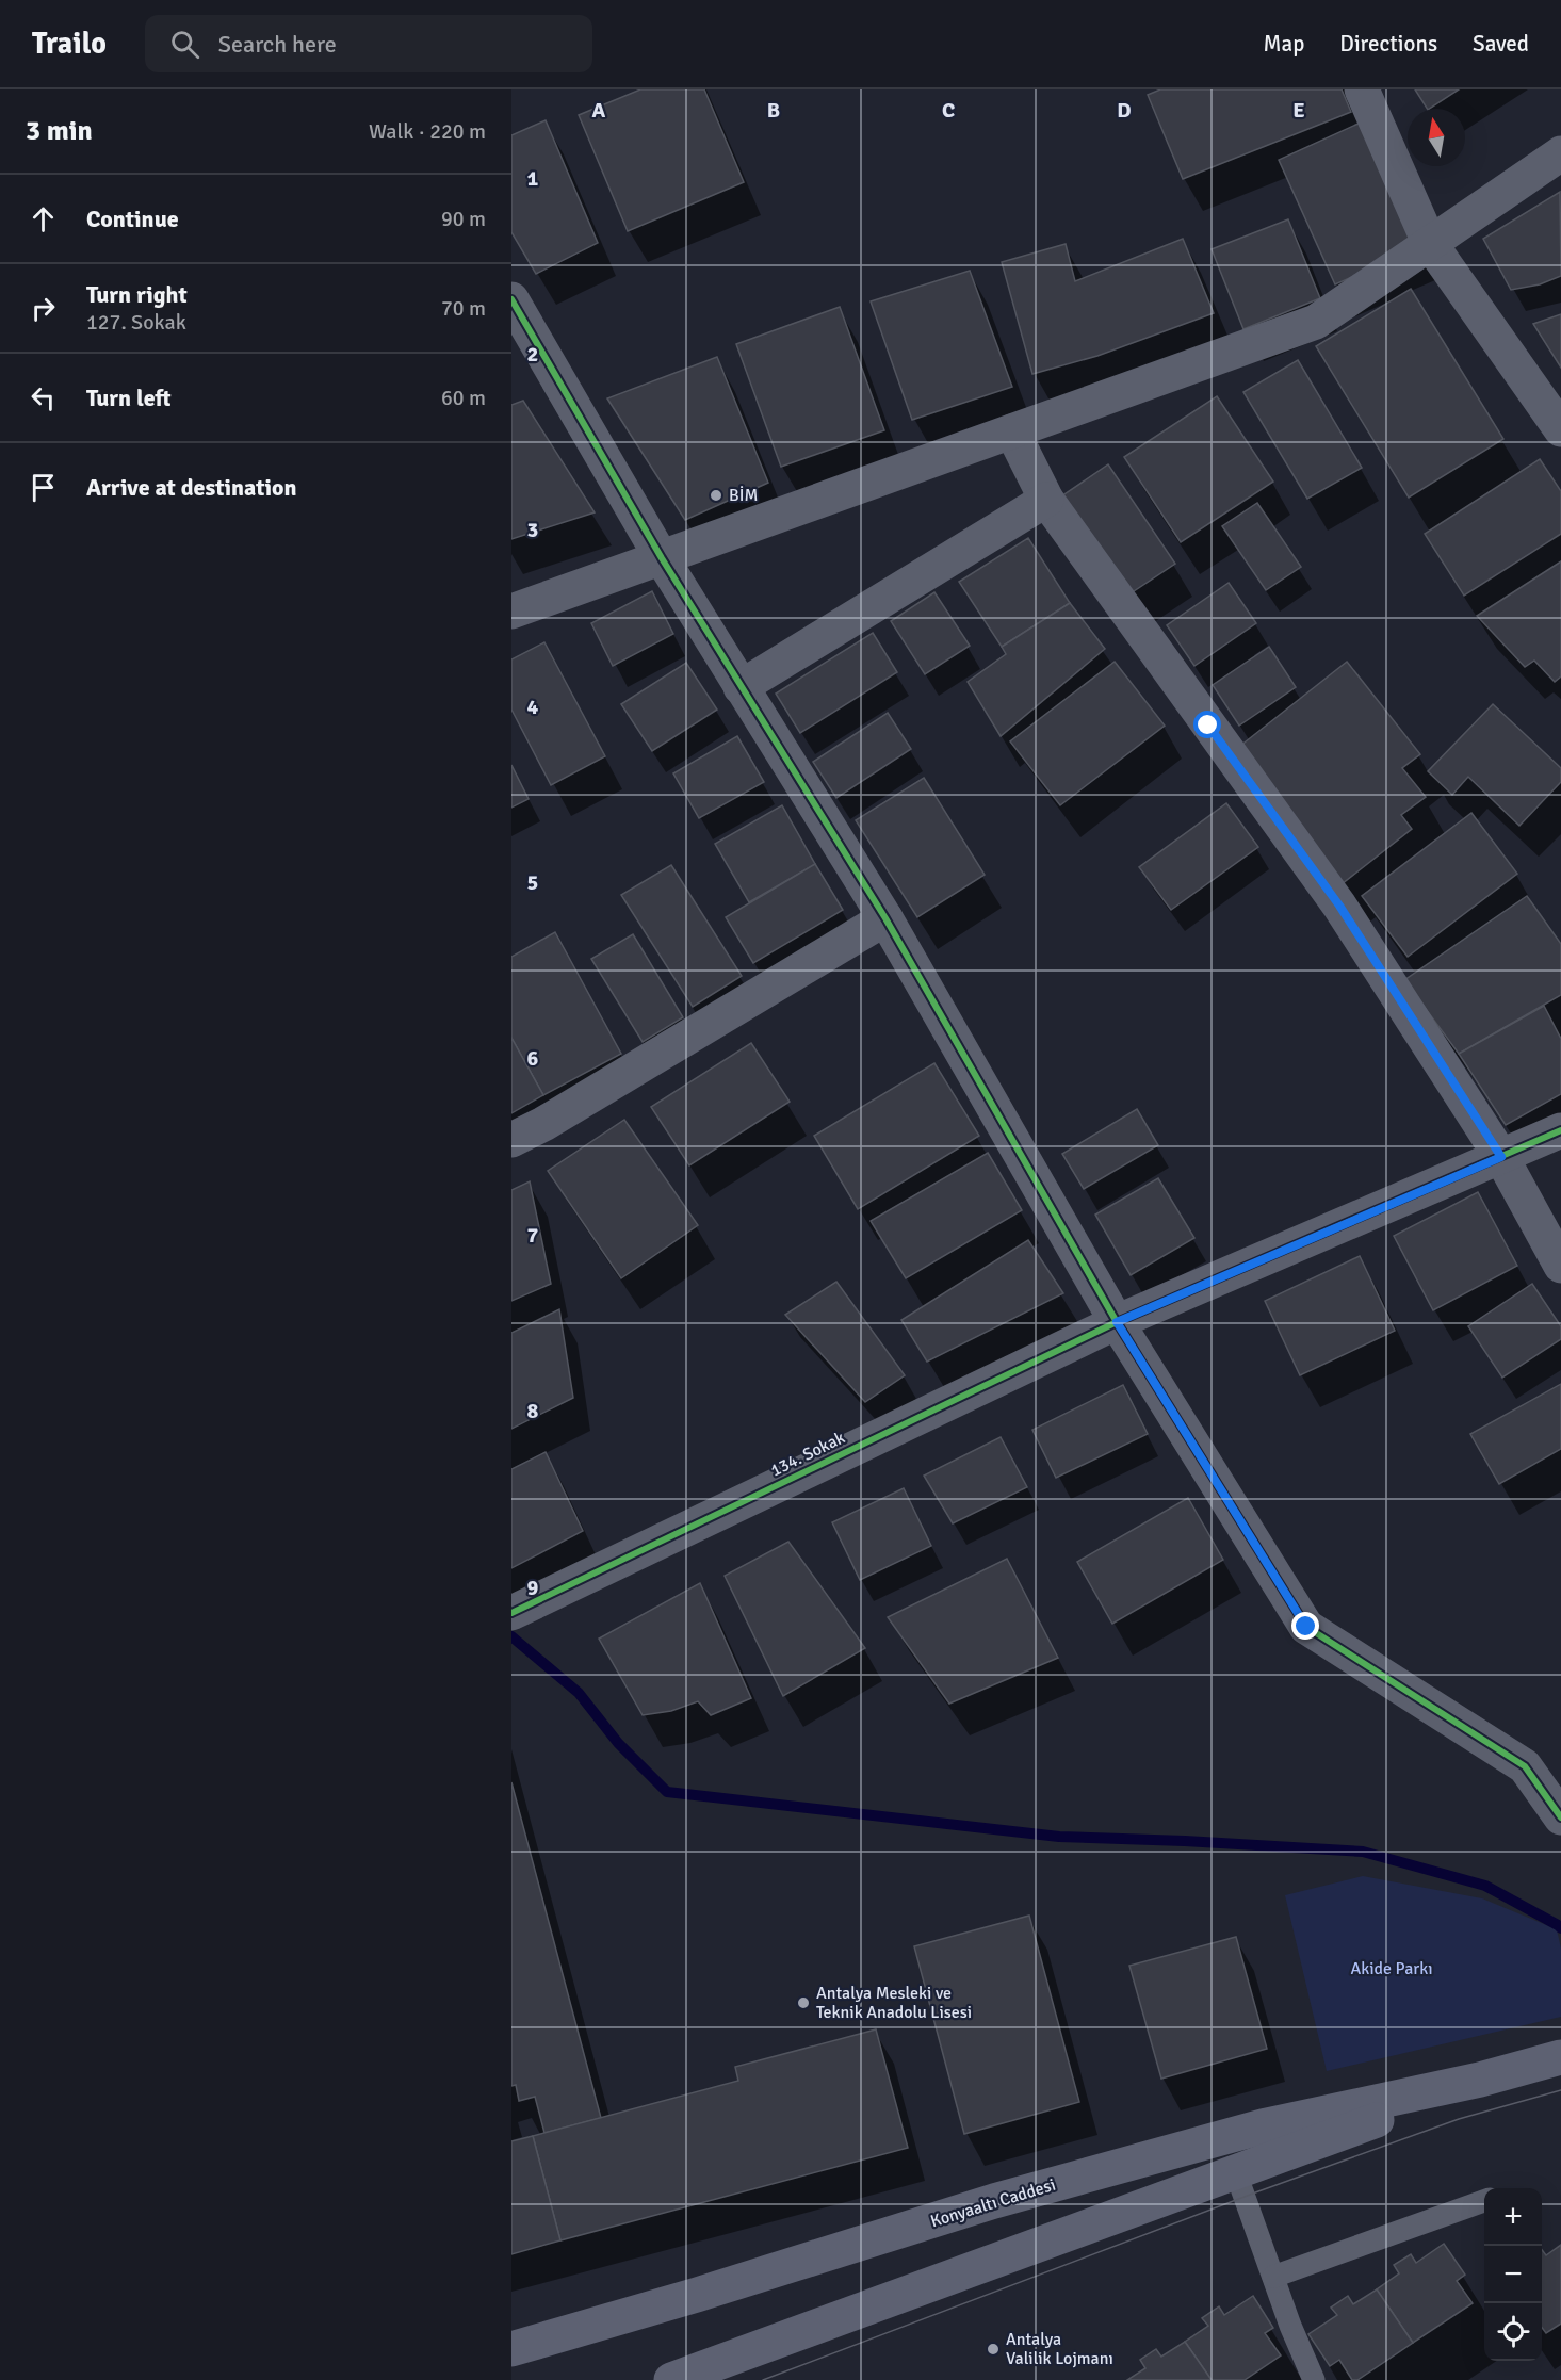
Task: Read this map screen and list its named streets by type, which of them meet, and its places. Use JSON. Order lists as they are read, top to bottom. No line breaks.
{"streets":{"main road":["Konyaaltı Caddesi"],"street":["134. Sokak"]},"parks":["Akide Parkı"],"places":["BİM","Antalya Mesleki ve Teknik Anadolu Lisesi","Antalya Valilik Lojmanı"],"north":"top","page":{"header":"Trailo","search":"Search here","nav":["Map","Directions","Saved"],"heading":["3 min","Walk · 220 m"],"list":[["Continue","90 m"],["Turn right","127. Sokak","70 m"],["Turn left","60 m"],"Arrive at destination"],"map_buttons":["+","−"]},"grid":{"columns":["A","B","C","D","E"],"rows":["1","2","3","4","5","6","7","8","9"]}}
